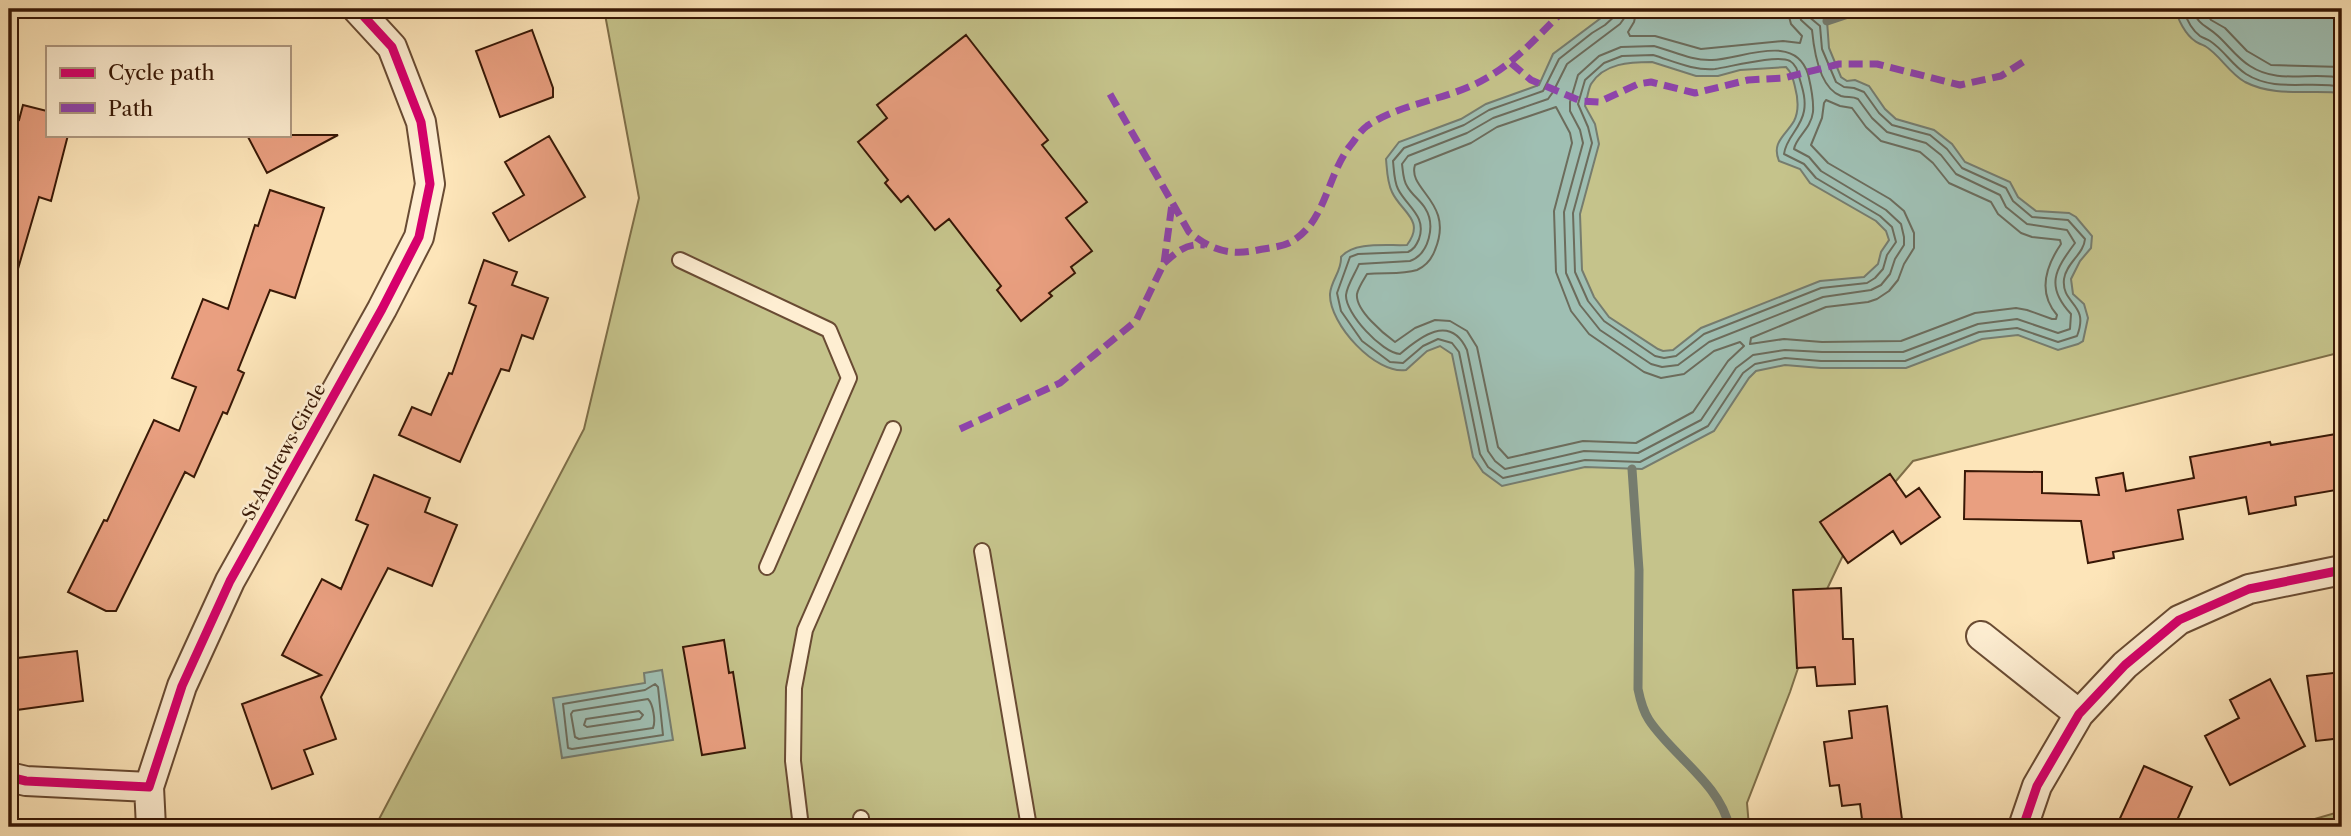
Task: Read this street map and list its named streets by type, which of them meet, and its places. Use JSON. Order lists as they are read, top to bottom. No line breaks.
{"streets":{"street":["St Andrews Circle"]},"legend":["Cycle path","Path"]}
